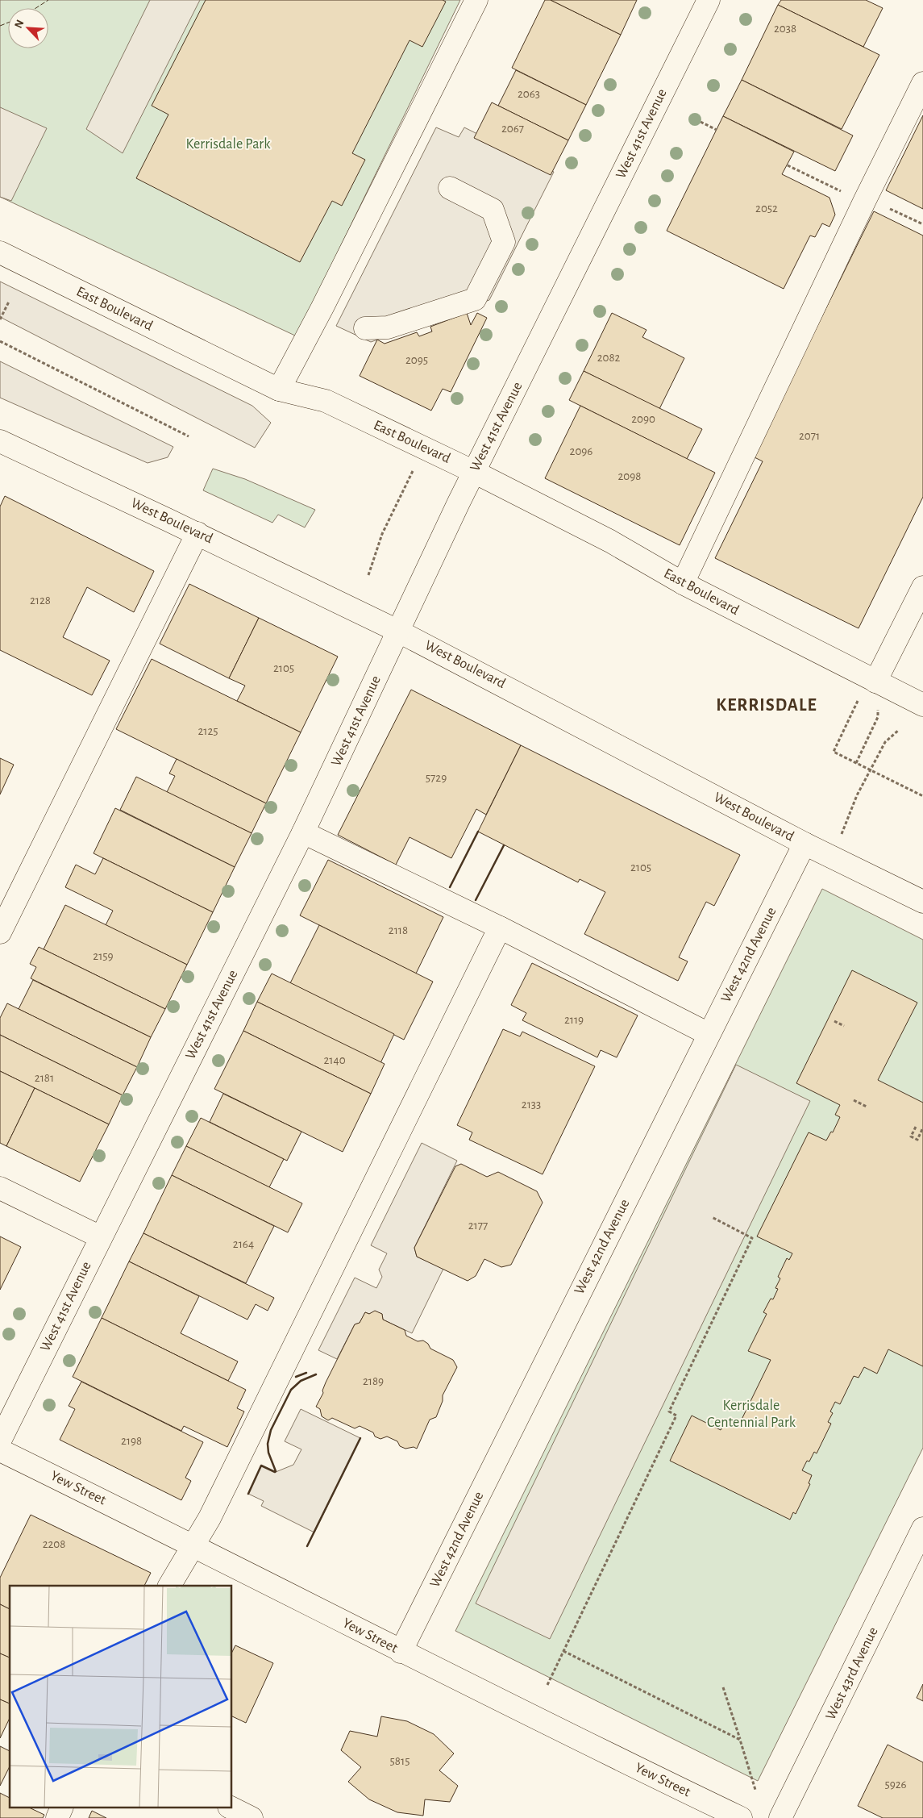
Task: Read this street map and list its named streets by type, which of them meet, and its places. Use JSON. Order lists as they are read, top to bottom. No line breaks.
{"streets":{"street":["West 41st Avenue","East Boulevard","West Boulevard","West 42nd Avenue","Yew Street","West 43rd Avenue"]},"crossings":[["West 41st Avenue","East Boulevard"],["West 41st Avenue","West Boulevard"],["West Boulevard","West 42nd Avenue"],["West 42nd Avenue","Yew Street"]],"districts":["KERRISDALE"],"parks":["Kerrisdale Park","Kerrisdale Centennial Park"],"house_numbers":["2038","2063","2067","2052","2082","2095","2090","2071","2096","2098","2128","2105","2125","5729","2105","2118","2159","2119","2140","2181","2133","2177","2164","2189","2198","2208","5815","5926"],"north":"top left"}
